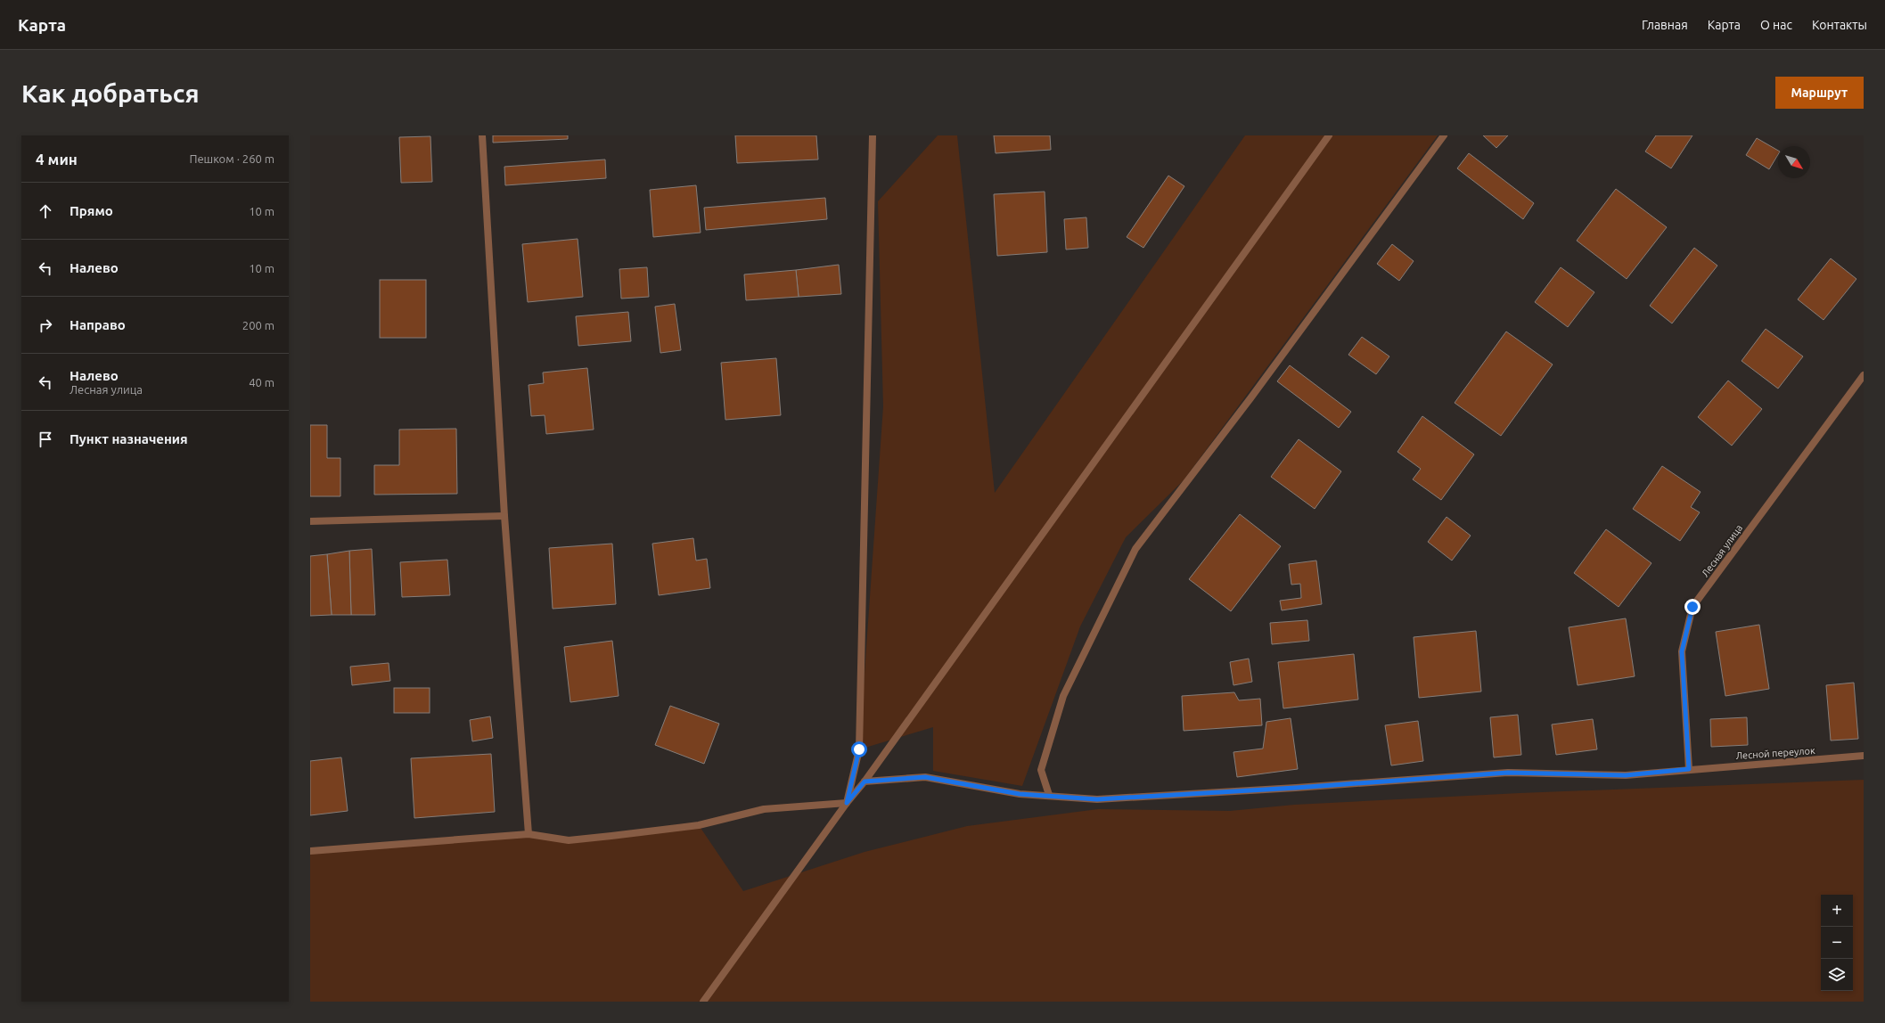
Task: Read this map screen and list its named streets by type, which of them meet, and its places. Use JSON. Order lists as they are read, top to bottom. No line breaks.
{"streets":{"street":["Лесная улица","Лесной переулок"]},"crossings":[["Лесная улица","Лесной переулок"]],"north":"bottom right","page":{"header":"Карта","nav":["Главная","Карта","О нас","Контакты"],"buttons":"Маршрут","title":"Как добраться","heading":["4 мин","Пешком · 260 m"],"list":[["Прямо","10 m"],["Налево","10 m"],["Направо","200 m"],["Налево","Лесная улица","40 m"],"Пункт назначения"],"map_buttons":["+","−"]}}
